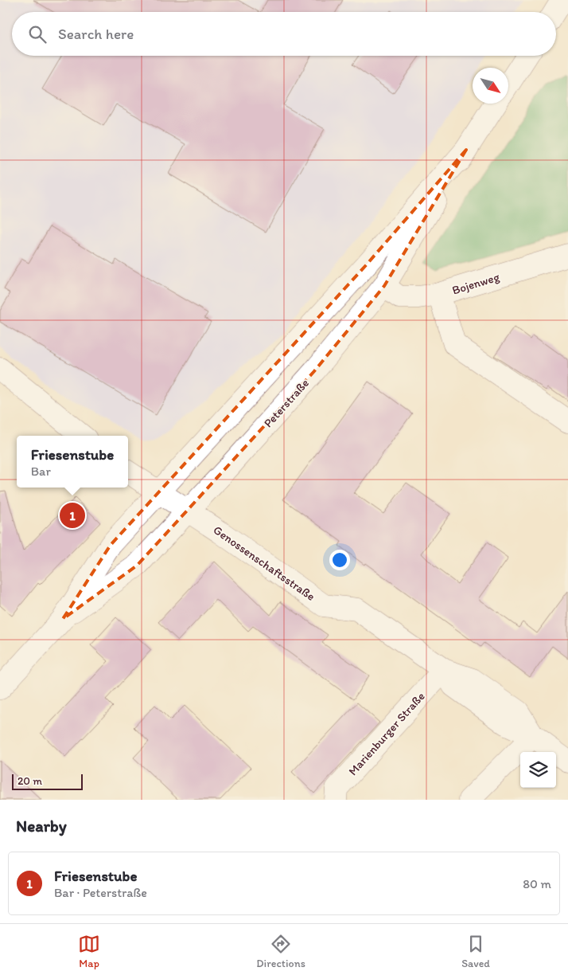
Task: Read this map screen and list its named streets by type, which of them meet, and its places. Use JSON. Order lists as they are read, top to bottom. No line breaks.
{"streets":{"main road":["Bojenweg","Peterstraße","Genossenschaftsstraße","Marienburger Straße"]},"crossings":[["Bojenweg","Peterstraße"],["Peterstraße","Genossenschaftsstraße"],["Genossenschaftsstraße","Marienburger Straße"]],"scale_bar":"20 m","north":"bottom right","page":{"search":"Search here","popup":["Friesenstube","Bar"],"pins":"1","scale":"20 m","heading":"Nearby","list":[{"mark":"1","name":"Friesenstube","note":"Bar · Peterstraße","value":"80 m"}],"nav":["Map","Directions","Saved"]}}
